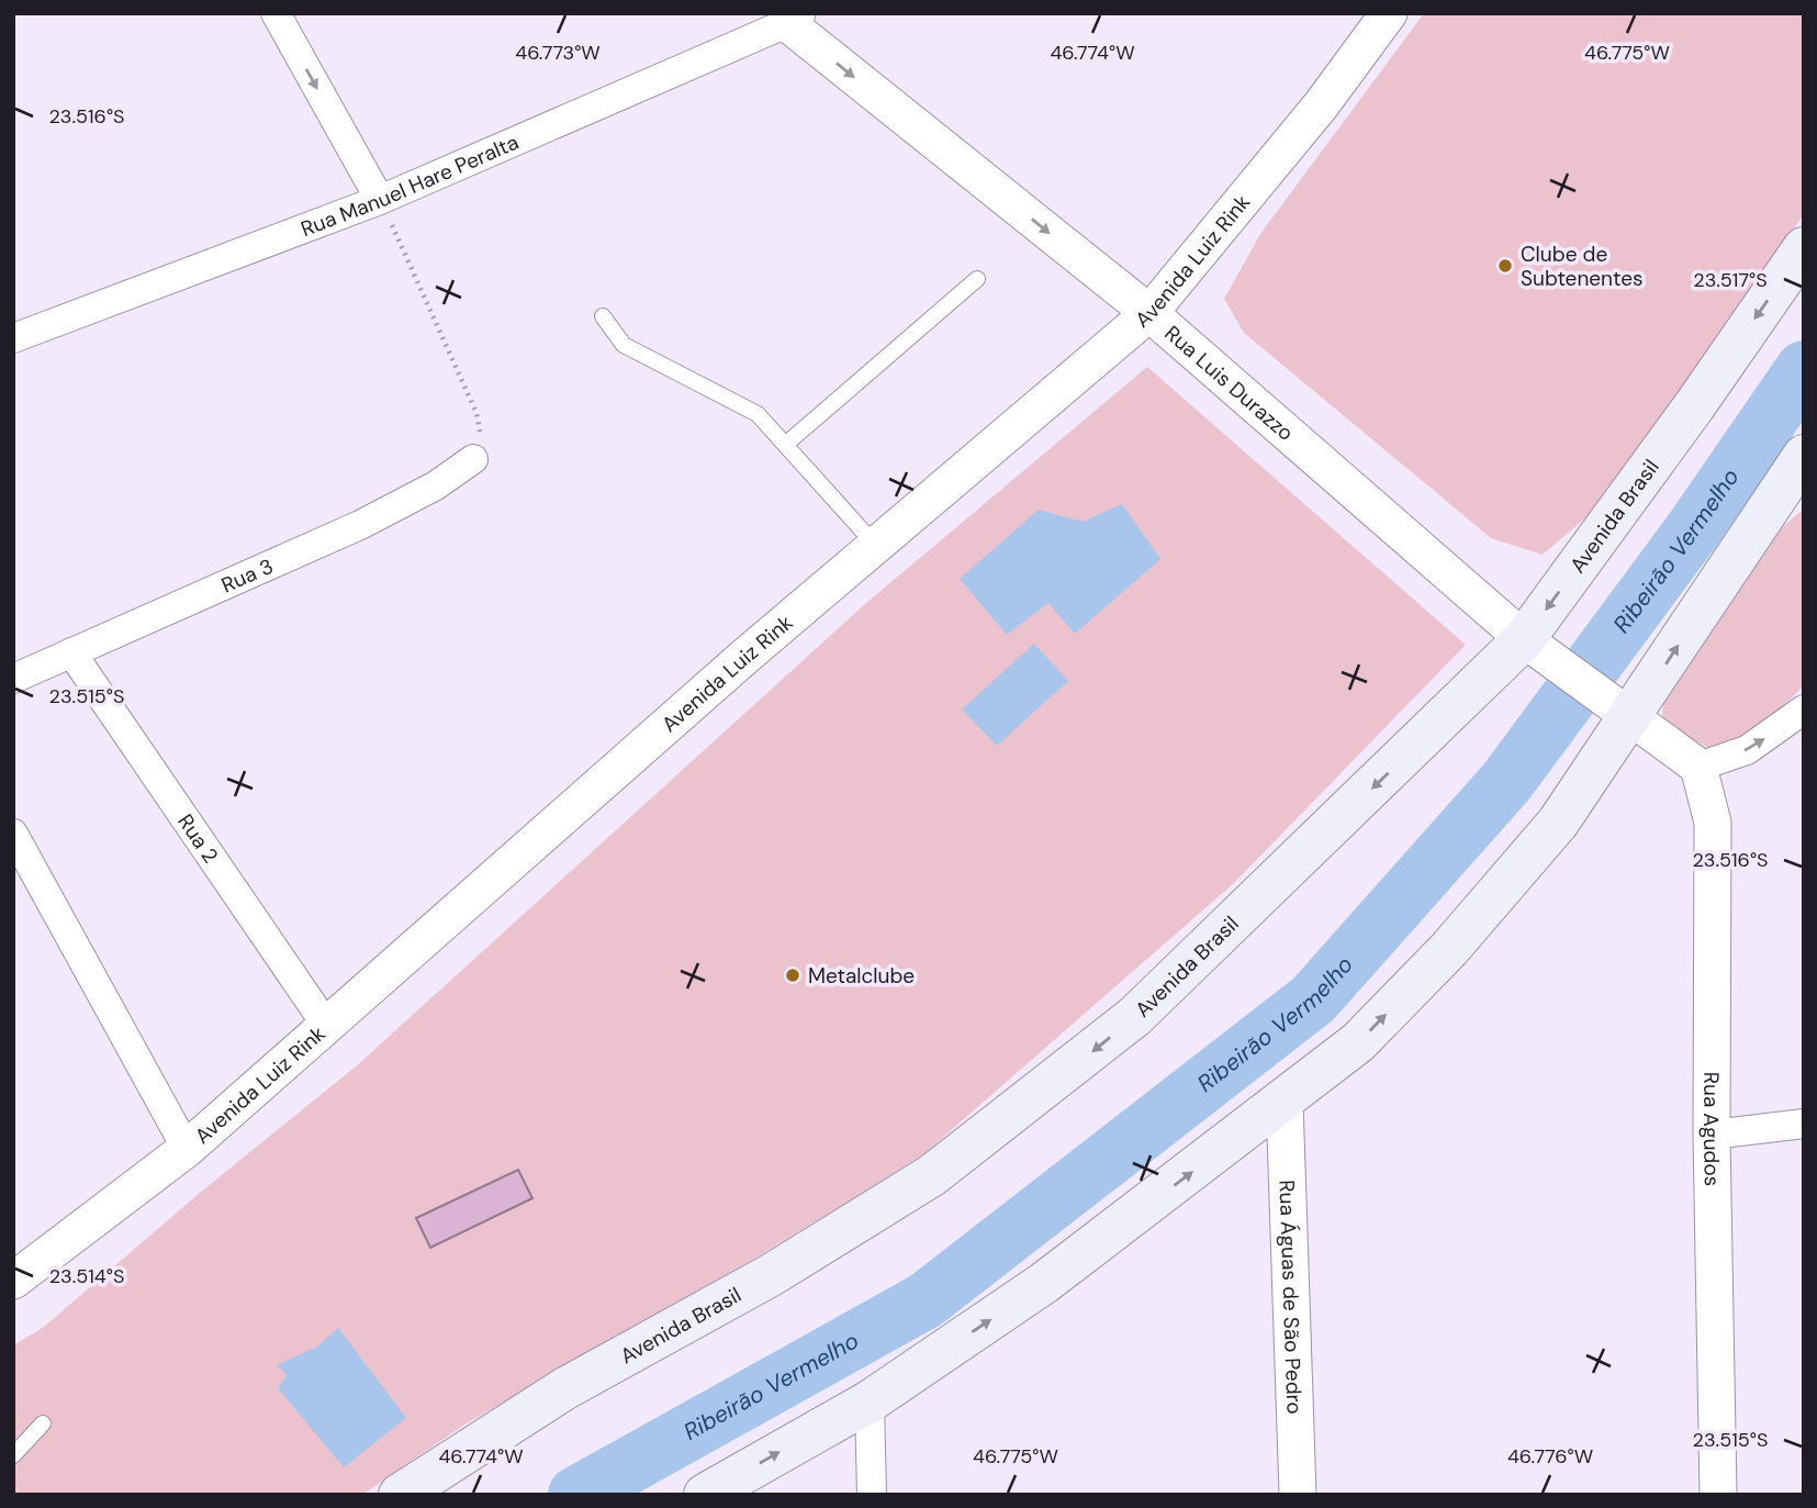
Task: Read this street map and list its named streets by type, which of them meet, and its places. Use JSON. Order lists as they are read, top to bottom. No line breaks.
{"streets":{"main road":["Avenida Brasil"],"street":["Rua Manuel Hare Peralta","Avenida Luiz Rink","Rua Luis Durazzo","Rua 3","Rua 2","Rua Agudos","Rua Águas de São Pedro"]},"crossings":[["Rua Manuel Hare Peralta","Rua Luis Durazzo"],["Avenida Luiz Rink","Rua Luis Durazzo"],["Avenida Luiz Rink","Rua 2"],["Rua Luis Durazzo","Avenida Brasil"],["Rua Luis Durazzo","Rua Agudos"],["Rua 3","Rua 2"]],"one_way":["Rua Luis Durazzo"],"water":["Ribeirão Vermelho"],"places":["Clube de Subtenentes","Metalclube"],"coordinates":["46.773°W","46.774°W","46.775°W","23.516°S","23.517°S","23.515°S","23.514°S","46.776°W"]}
